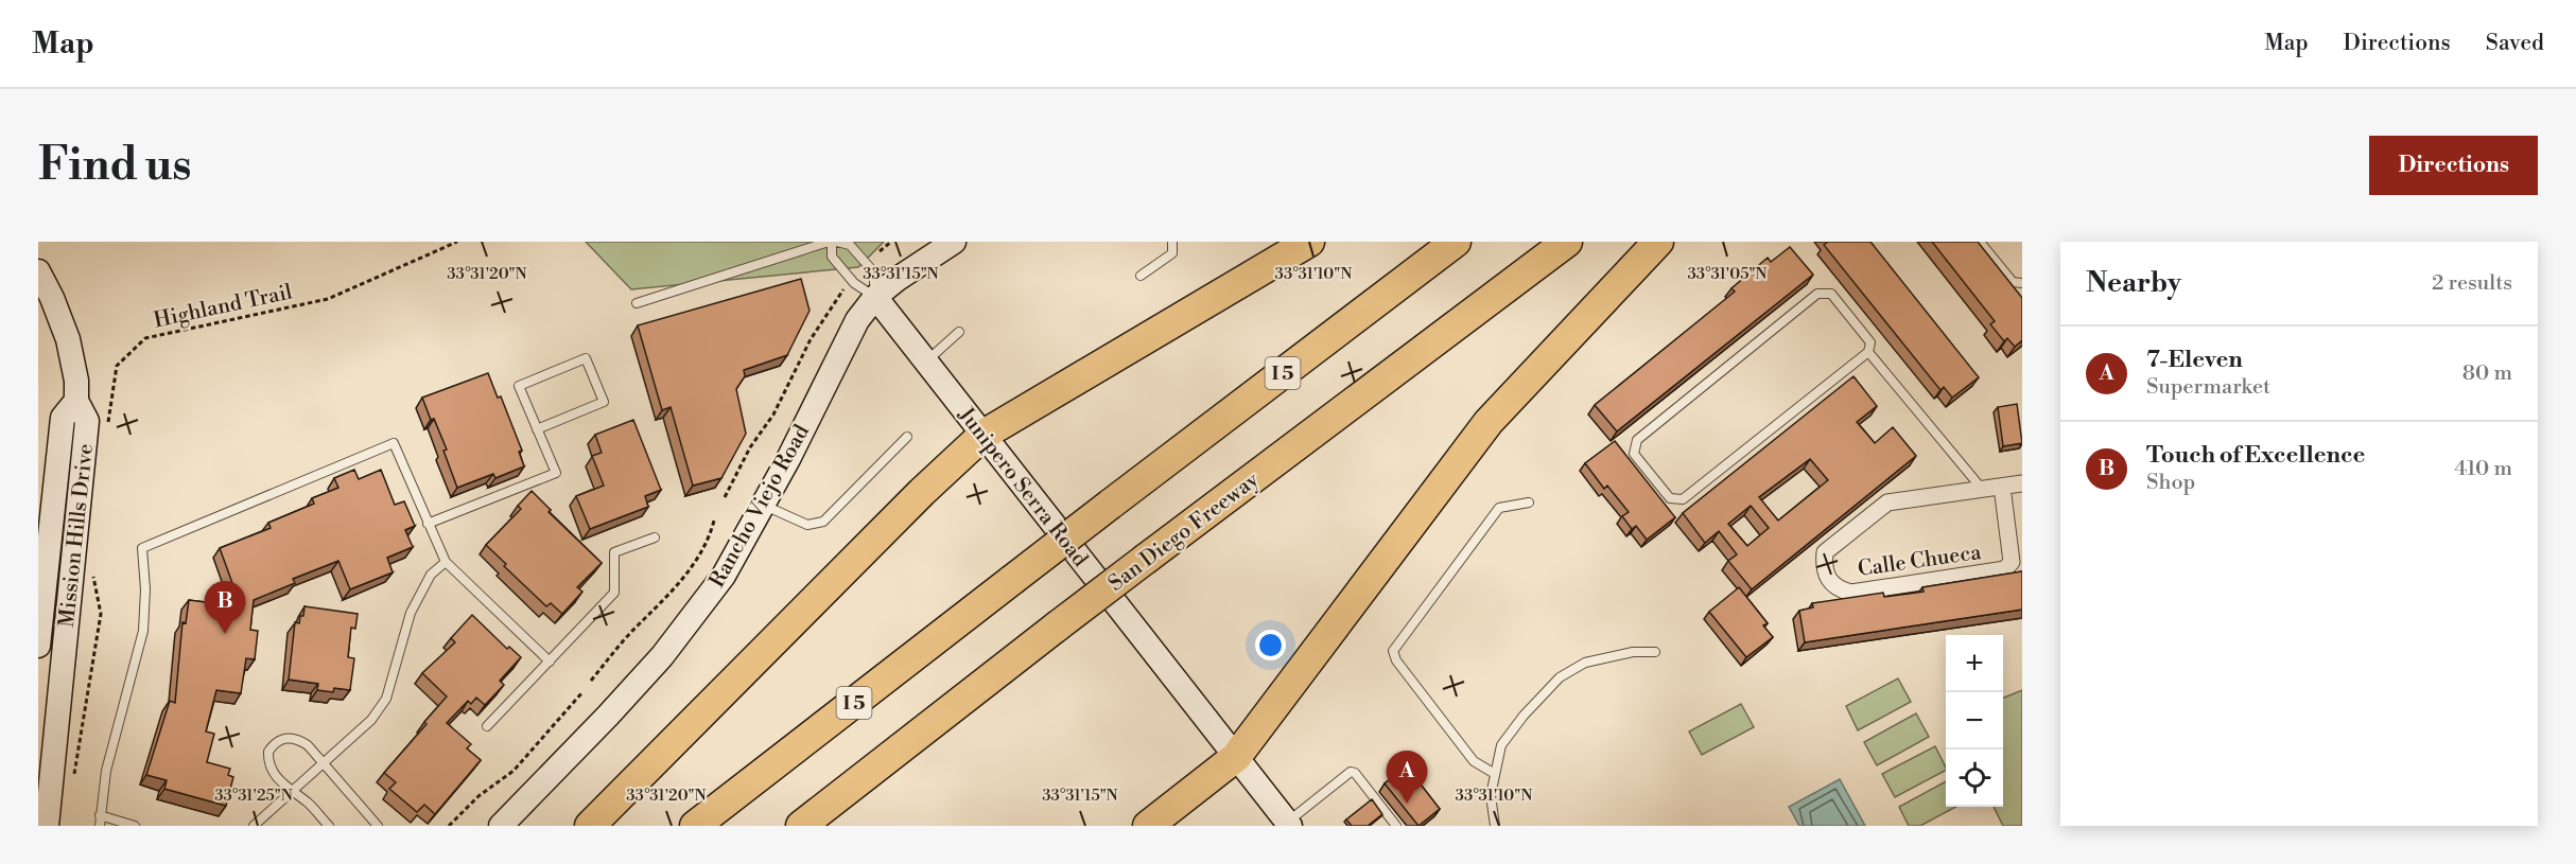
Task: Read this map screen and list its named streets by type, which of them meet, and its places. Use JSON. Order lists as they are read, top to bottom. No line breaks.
{"streets":{"highway":["I 5","San Diego Freeway"],"main road":["Junipero Serra Road","Rancho Viejo Road","Mission Hills Drive"],"street":["Calle Chueca"],"path":["Highland Trail"]},"crossings":[["Junipero Serra Road","Rancho Viejo Road"]],"page":{"header":"Map","nav":["Map","Directions","Saved"],"buttons":"Directions","title":"Find us","heading":["Nearby","2 results"],"list":[{"mark":"A","name":"7-Eleven","note":"Supermarket","value":"80 m"},{"mark":"B","name":"Touch of Excellence","note":"Shop","value":"410 m"}],"pins":["B","A"],"map_buttons":["+","−"]},"coordinates":["33°31'20\"N","33°31'15\"N","33°31'10\"N","33°31'05\"N","33°31'25\"N"]}
